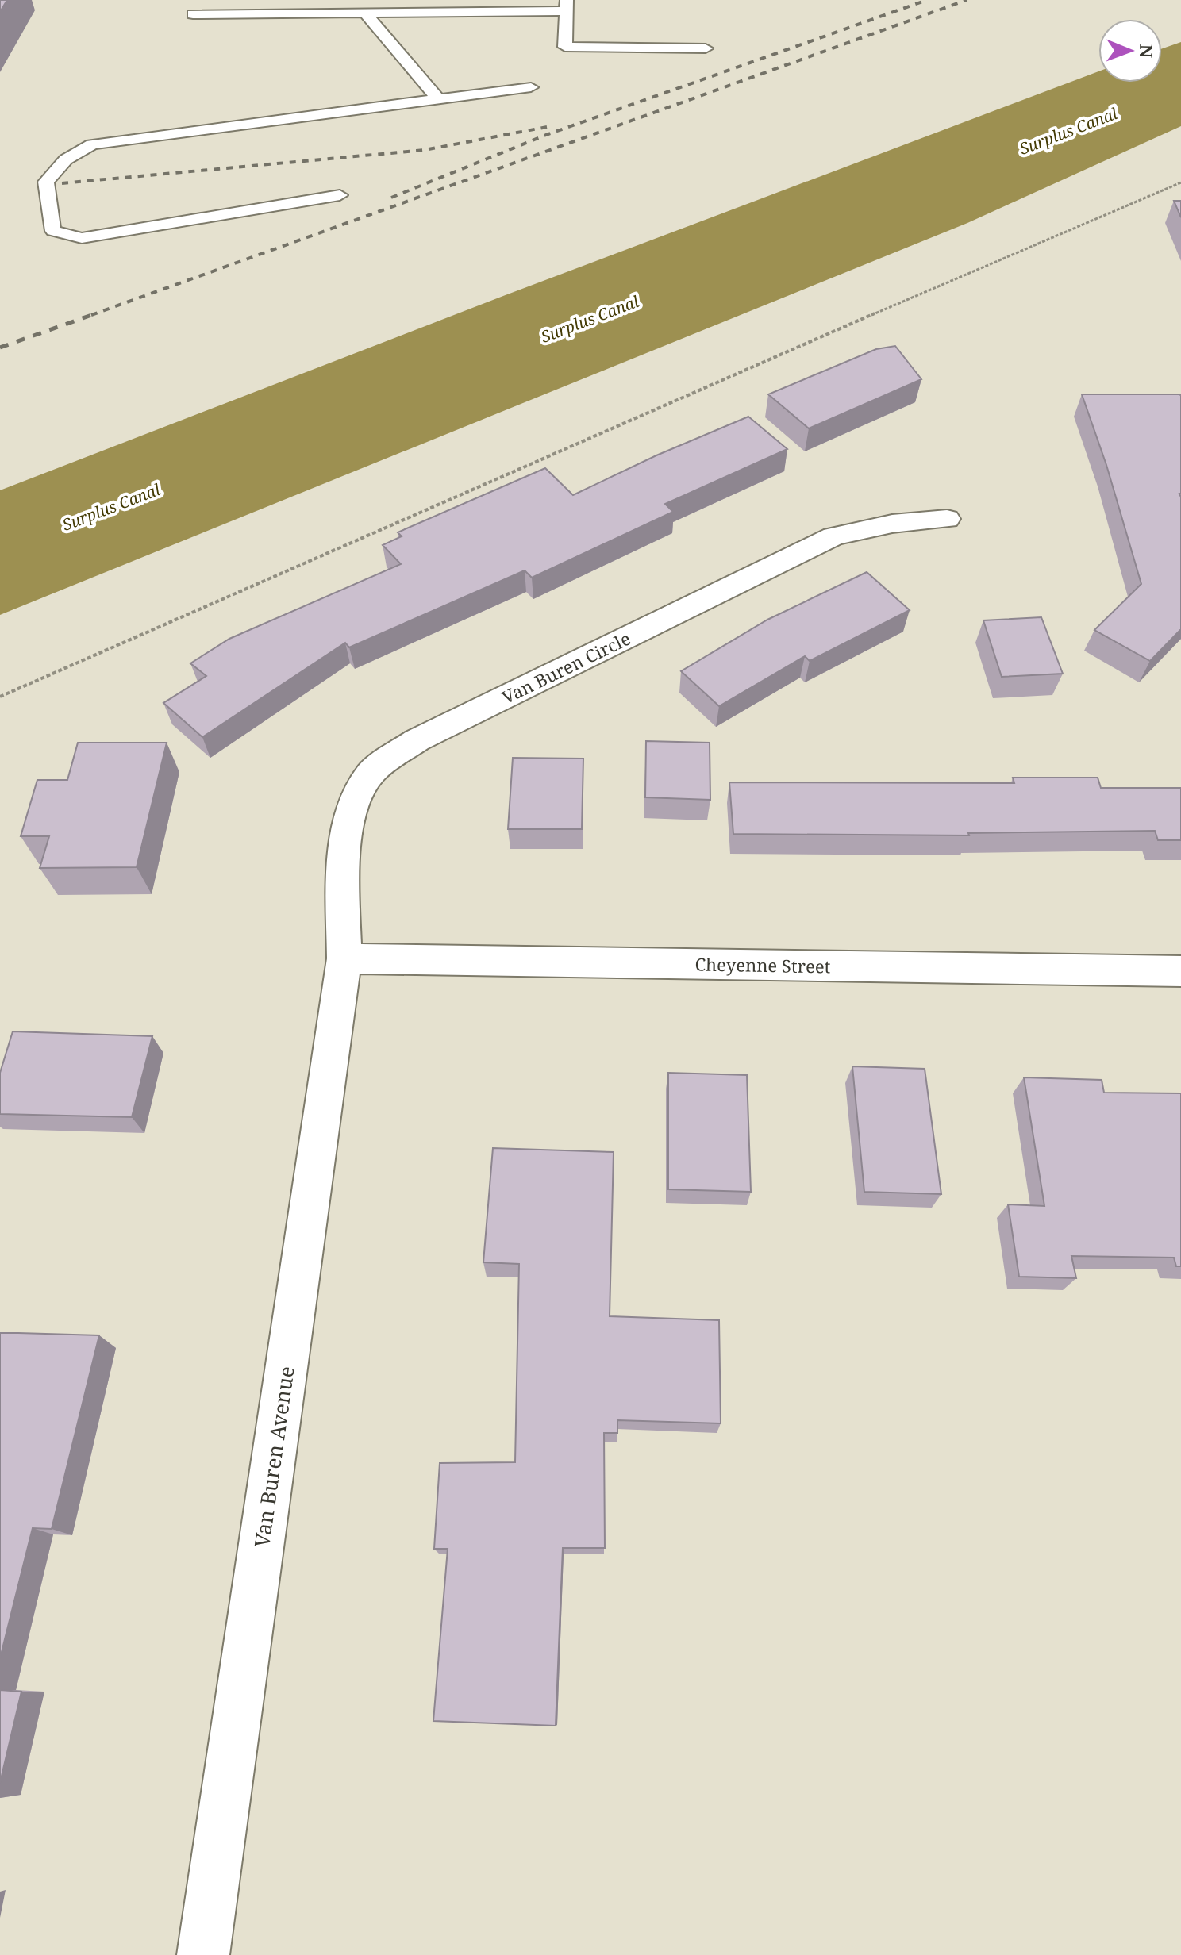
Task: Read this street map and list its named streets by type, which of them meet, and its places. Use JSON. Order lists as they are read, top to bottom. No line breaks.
{"streets":{"street":["Van Buren Circle","Cheyenne Street","Van Buren Avenue"]},"crossings":[["Van Buren Circle","Cheyenne Street"],["Van Buren Circle","Van Buren Avenue"],["Cheyenne Street","Van Buren Avenue"]],"water":["Surplus Canal"],"north":"right"}
